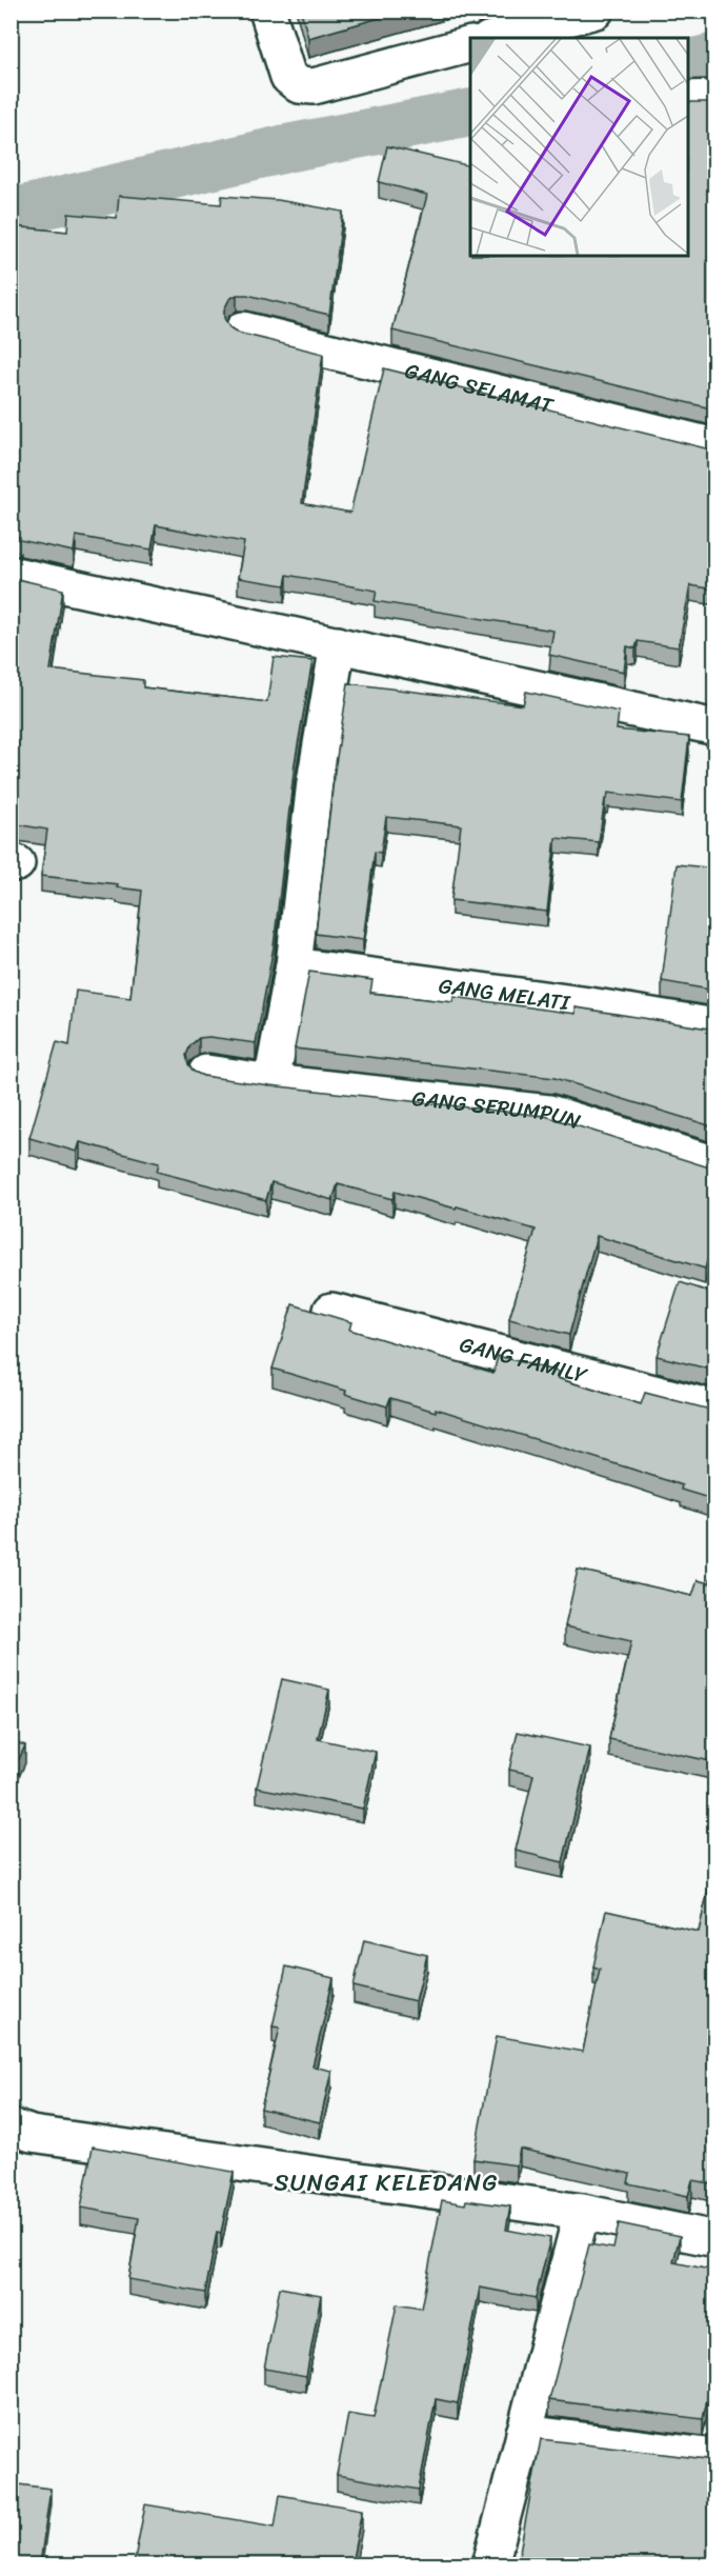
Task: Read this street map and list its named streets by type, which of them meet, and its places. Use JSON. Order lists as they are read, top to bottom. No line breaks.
{"streets":{"street":["GANG SELAMAT","GANG MELATI","GANG SERUMPUN","GANG FAMILY"]},"districts":["SUNGAI KELEDANG"]}
